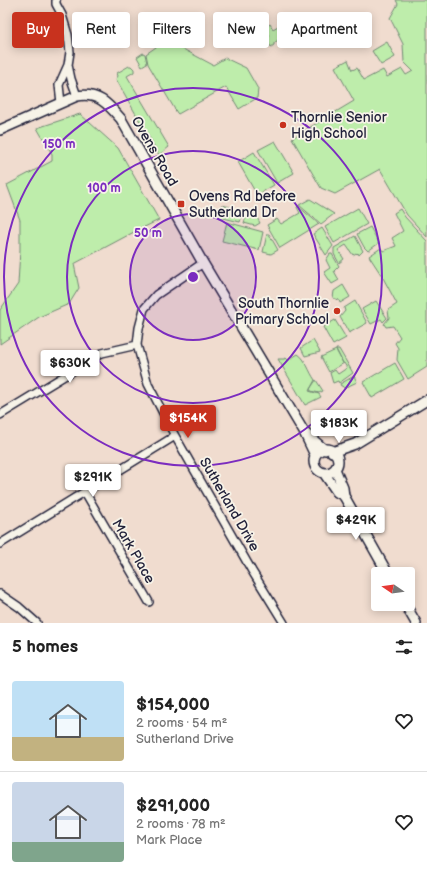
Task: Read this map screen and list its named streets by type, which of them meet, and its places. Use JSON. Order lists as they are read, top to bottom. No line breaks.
{"streets":{"street":["Ovens Road","Sutherland Drive","Mark Place"]},"crossings":[["Ovens Road","Sutherland Drive"]],"places":{"other":["Thornlie Senior High School","South Thornlie Primary School"],"transit":["Ovens Rd before Sutherland Dr"]},"north":"left","page":{"chip":["Buy","Rent","Filters","New","Apartment"],"price":["$630K","$154K","$183K","$291K","$429K"],"heading":"5 homes","list":[{"name":"$154,000","note":"2 rooms · 54 m² · Sutherland Drive"},{"name":"$291,000","note":"2 rooms · 78 m² · Mark Place"}]},"rings":["150 m","100 m","50 m"]}
